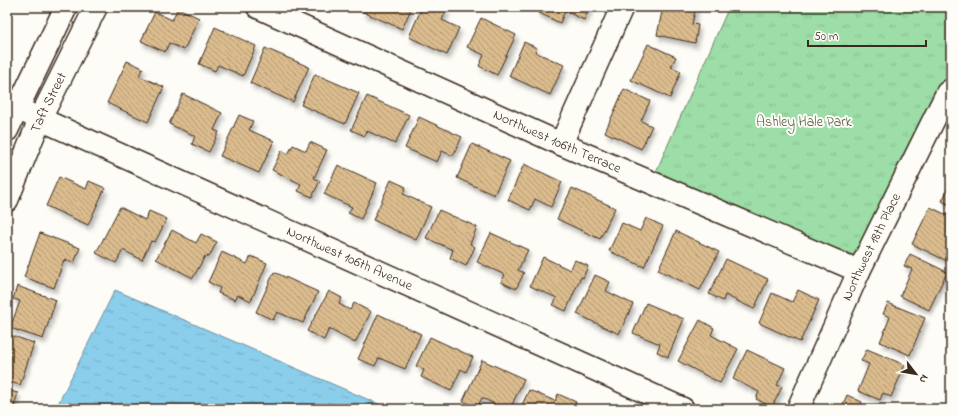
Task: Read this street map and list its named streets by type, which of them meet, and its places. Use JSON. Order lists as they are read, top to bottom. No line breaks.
{"streets":{"street":["Taft Street","Northwest 106th Terrace","Northwest 18th Place","Northwest 106th Avenue"]},"crossings":[["Taft Street","Northwest 106th Avenue"],["Northwest 106th Terrace","Northwest 18th Place"]],"parks":["Ashley Hale Park"],"scale_bar":"50 m","north":"bottom right"}
